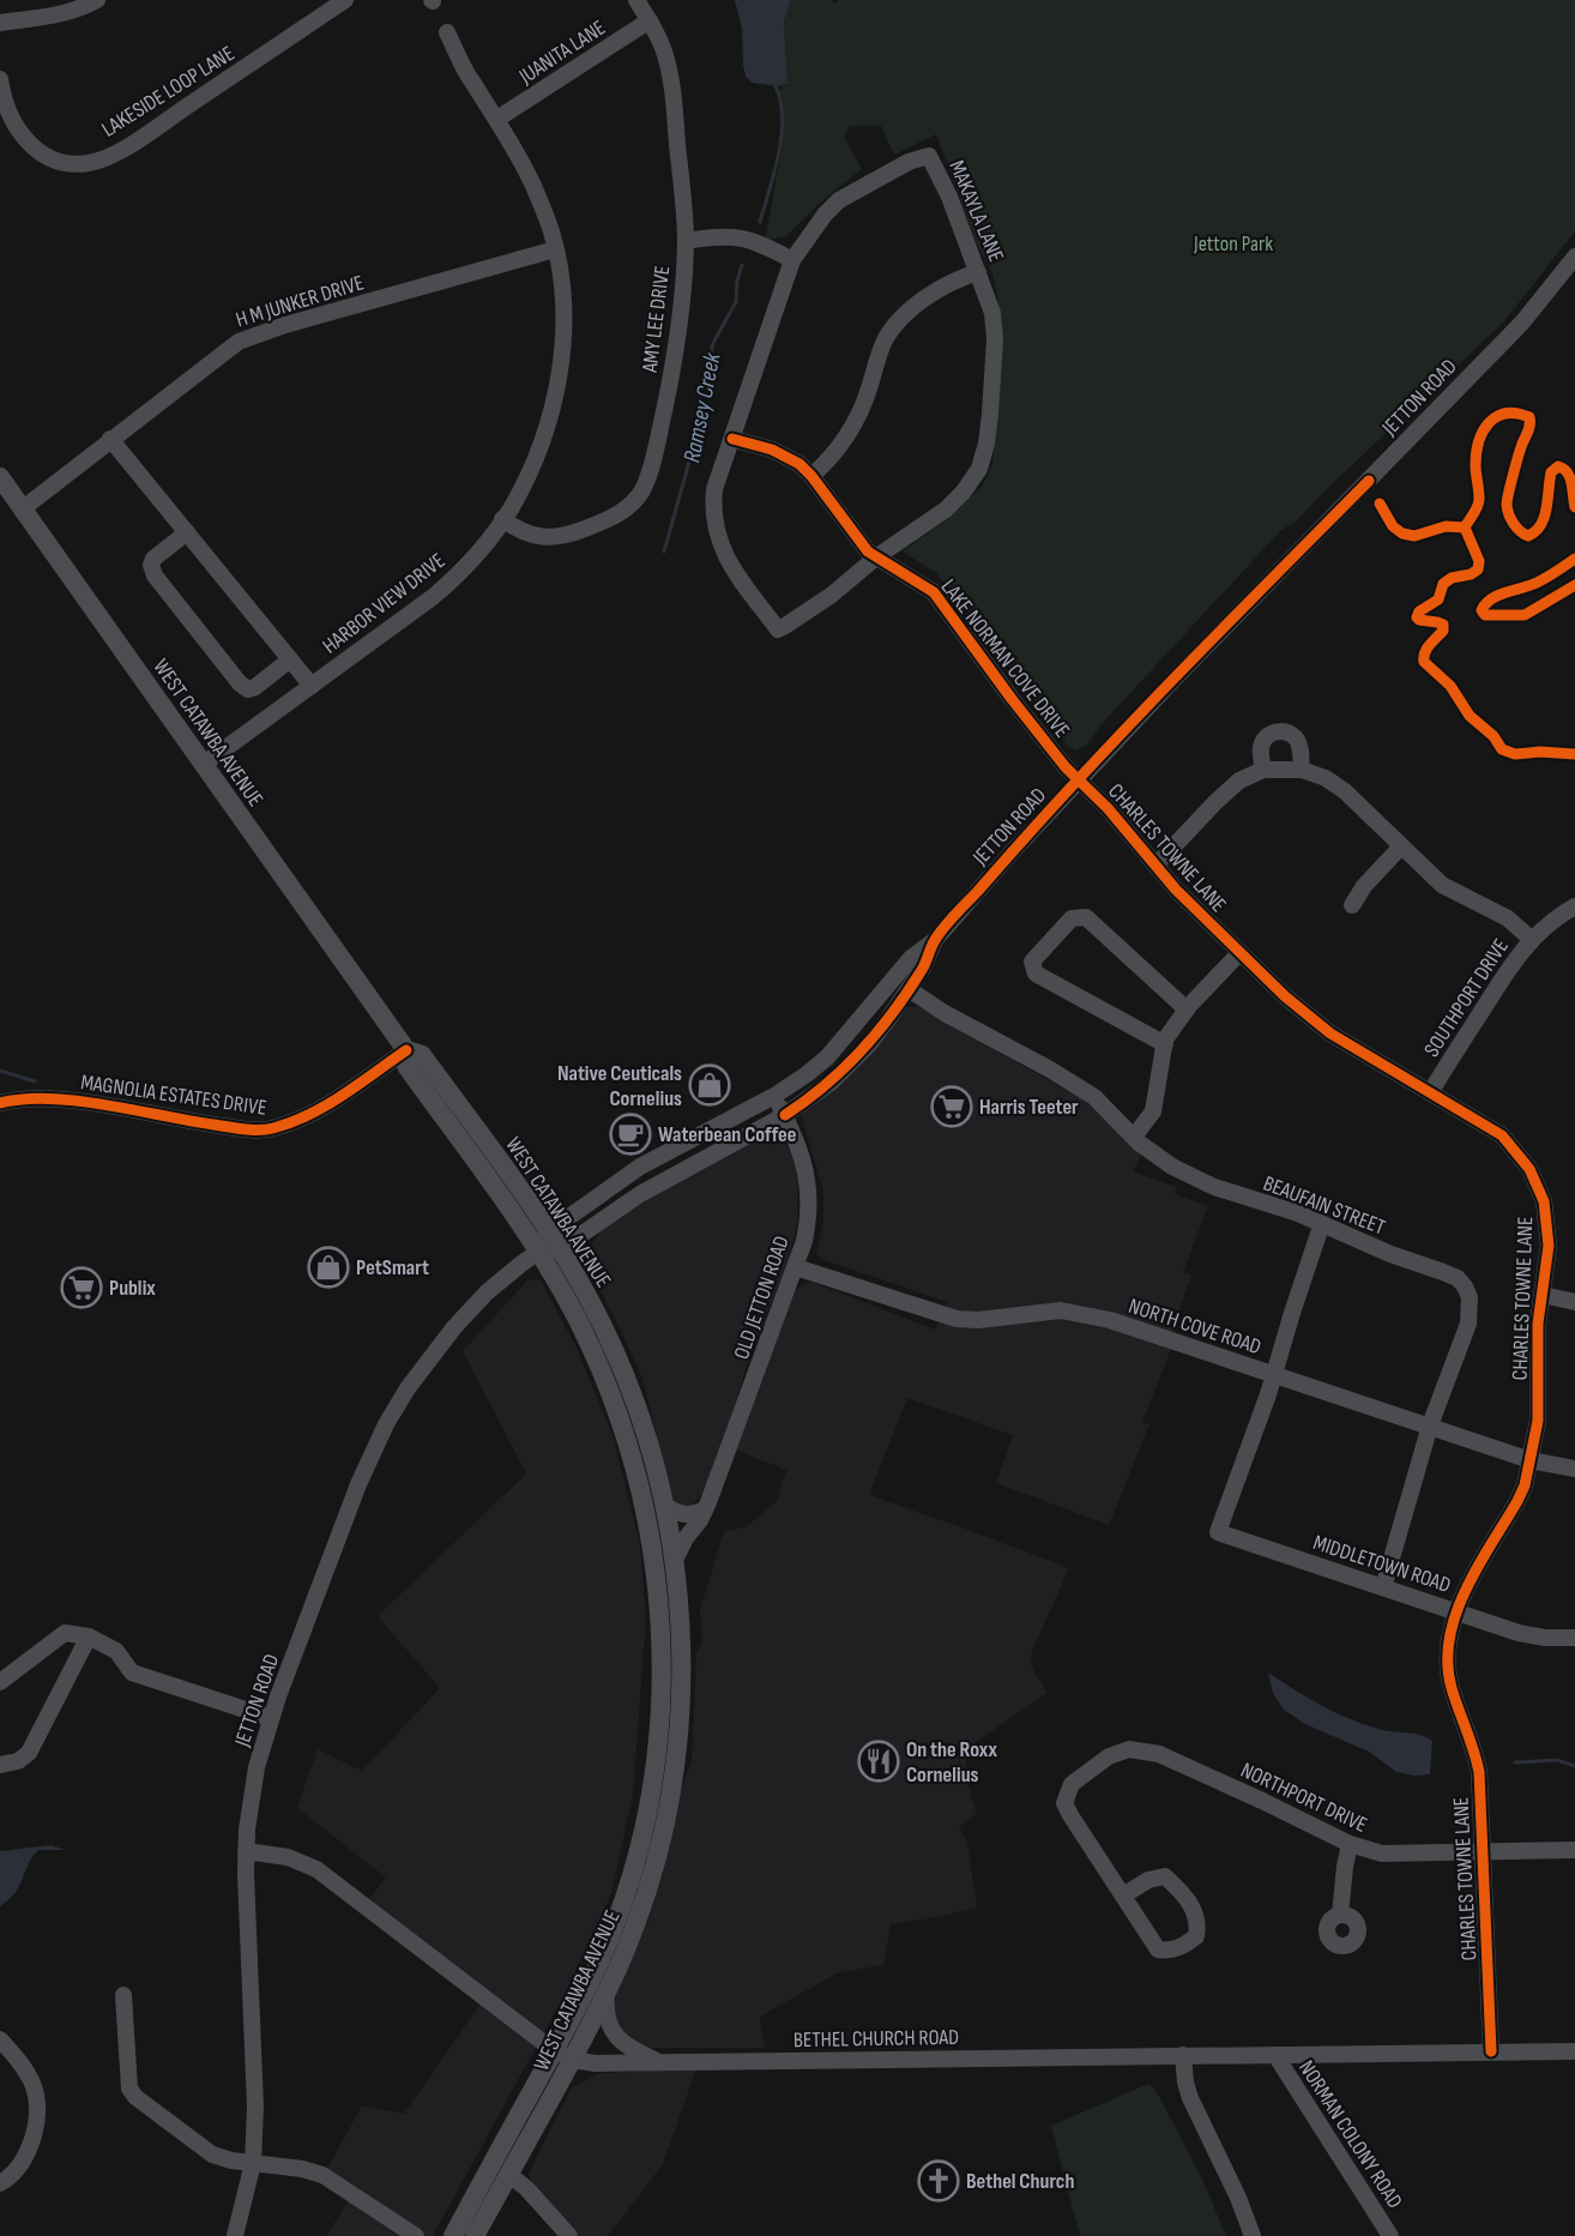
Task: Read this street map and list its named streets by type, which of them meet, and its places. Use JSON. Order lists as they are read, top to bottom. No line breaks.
{"streets":{"main road":["WEST CATAWBA AVENUE"],"street":["JUANITA LANE","LAKESIDE LOOP LANE","MAKAYLA LANE","H M JUNKER DRIVE","AMY LEE DRIVE","JETTON ROAD","HARBOR VIEW DRIVE","LAKE NORMAN COVE DRIVE","CHARLES TOWNE LANE","SOUTHPORT DRIVE","MAGNOLIA ESTATES DRIVE","BEAUFAIN STREET","OLD JETTON ROAD","NORTH COVE ROAD","MIDDLETOWN ROAD","NORTHPORT DRIVE","BETHEL CHURCH ROAD","NORMAN COLONY ROAD"]},"crossings":[["JUANITA LANE","AMY LEE DRIVE"],["JUANITA LANE","HARBOR VIEW DRIVE"],["MAKAYLA LANE","LAKE NORMAN COVE DRIVE"],["H M JUNKER DRIVE","HARBOR VIEW DRIVE"],["H M JUNKER DRIVE","WEST CATAWBA AVENUE"],["AMY LEE DRIVE","HARBOR VIEW DRIVE"],["JETTON ROAD","LAKE NORMAN COVE DRIVE"],["JETTON ROAD","WEST CATAWBA AVENUE"],["JETTON ROAD","CHARLES TOWNE LANE"],["JETTON ROAD","BEAUFAIN STREET"],["JETTON ROAD","OLD JETTON ROAD"],["HARBOR VIEW DRIVE","WEST CATAWBA AVENUE"],["LAKE NORMAN COVE DRIVE","CHARLES TOWNE LANE"],["WEST CATAWBA AVENUE","MAGNOLIA ESTATES DRIVE"],["WEST CATAWBA AVENUE","OLD JETTON ROAD"],["WEST CATAWBA AVENUE","BETHEL CHURCH ROAD"],["CHARLES TOWNE LANE","SOUTHPORT DRIVE"],["CHARLES TOWNE LANE","NORTH COVE ROAD"],["CHARLES TOWNE LANE","MIDDLETOWN ROAD"],["CHARLES TOWNE LANE","NORTHPORT DRIVE"],["CHARLES TOWNE LANE","BETHEL CHURCH ROAD"],["BEAUFAIN STREET","NORTH COVE ROAD"],["BEAUFAIN STREET","MIDDLETOWN ROAD"],["OLD JETTON ROAD","NORTH COVE ROAD"],["NORTH COVE ROAD","MIDDLETOWN ROAD"],["BETHEL CHURCH ROAD","NORMAN COLONY ROAD"]],"water":["Ramsey Creek"],"parks":["Jetton Park"],"places":{"shop":["Native Ceuticals Cornelius","PetSmart"],"supermarket":["Harris Teeter","Publix"],"cafe":["Waterbean Coffee"],"restaurant":["On the Roxx Cornelius"],"church":["Bethel Church"]}}
